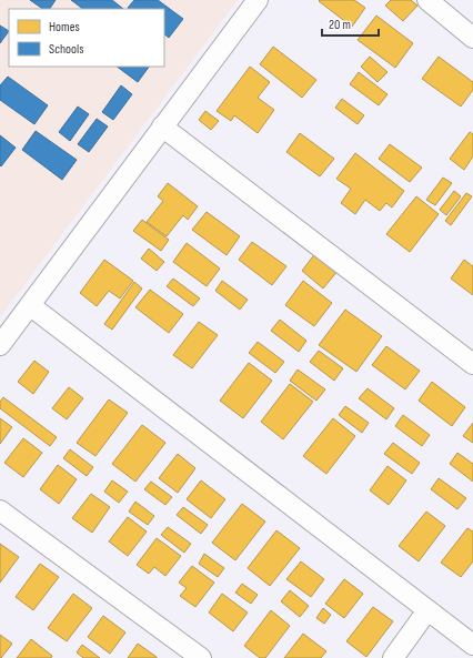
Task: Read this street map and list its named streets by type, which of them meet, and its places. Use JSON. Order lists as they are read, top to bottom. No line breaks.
{"legend":["Homes","Schools"],"scale_bar":"20 m"}
